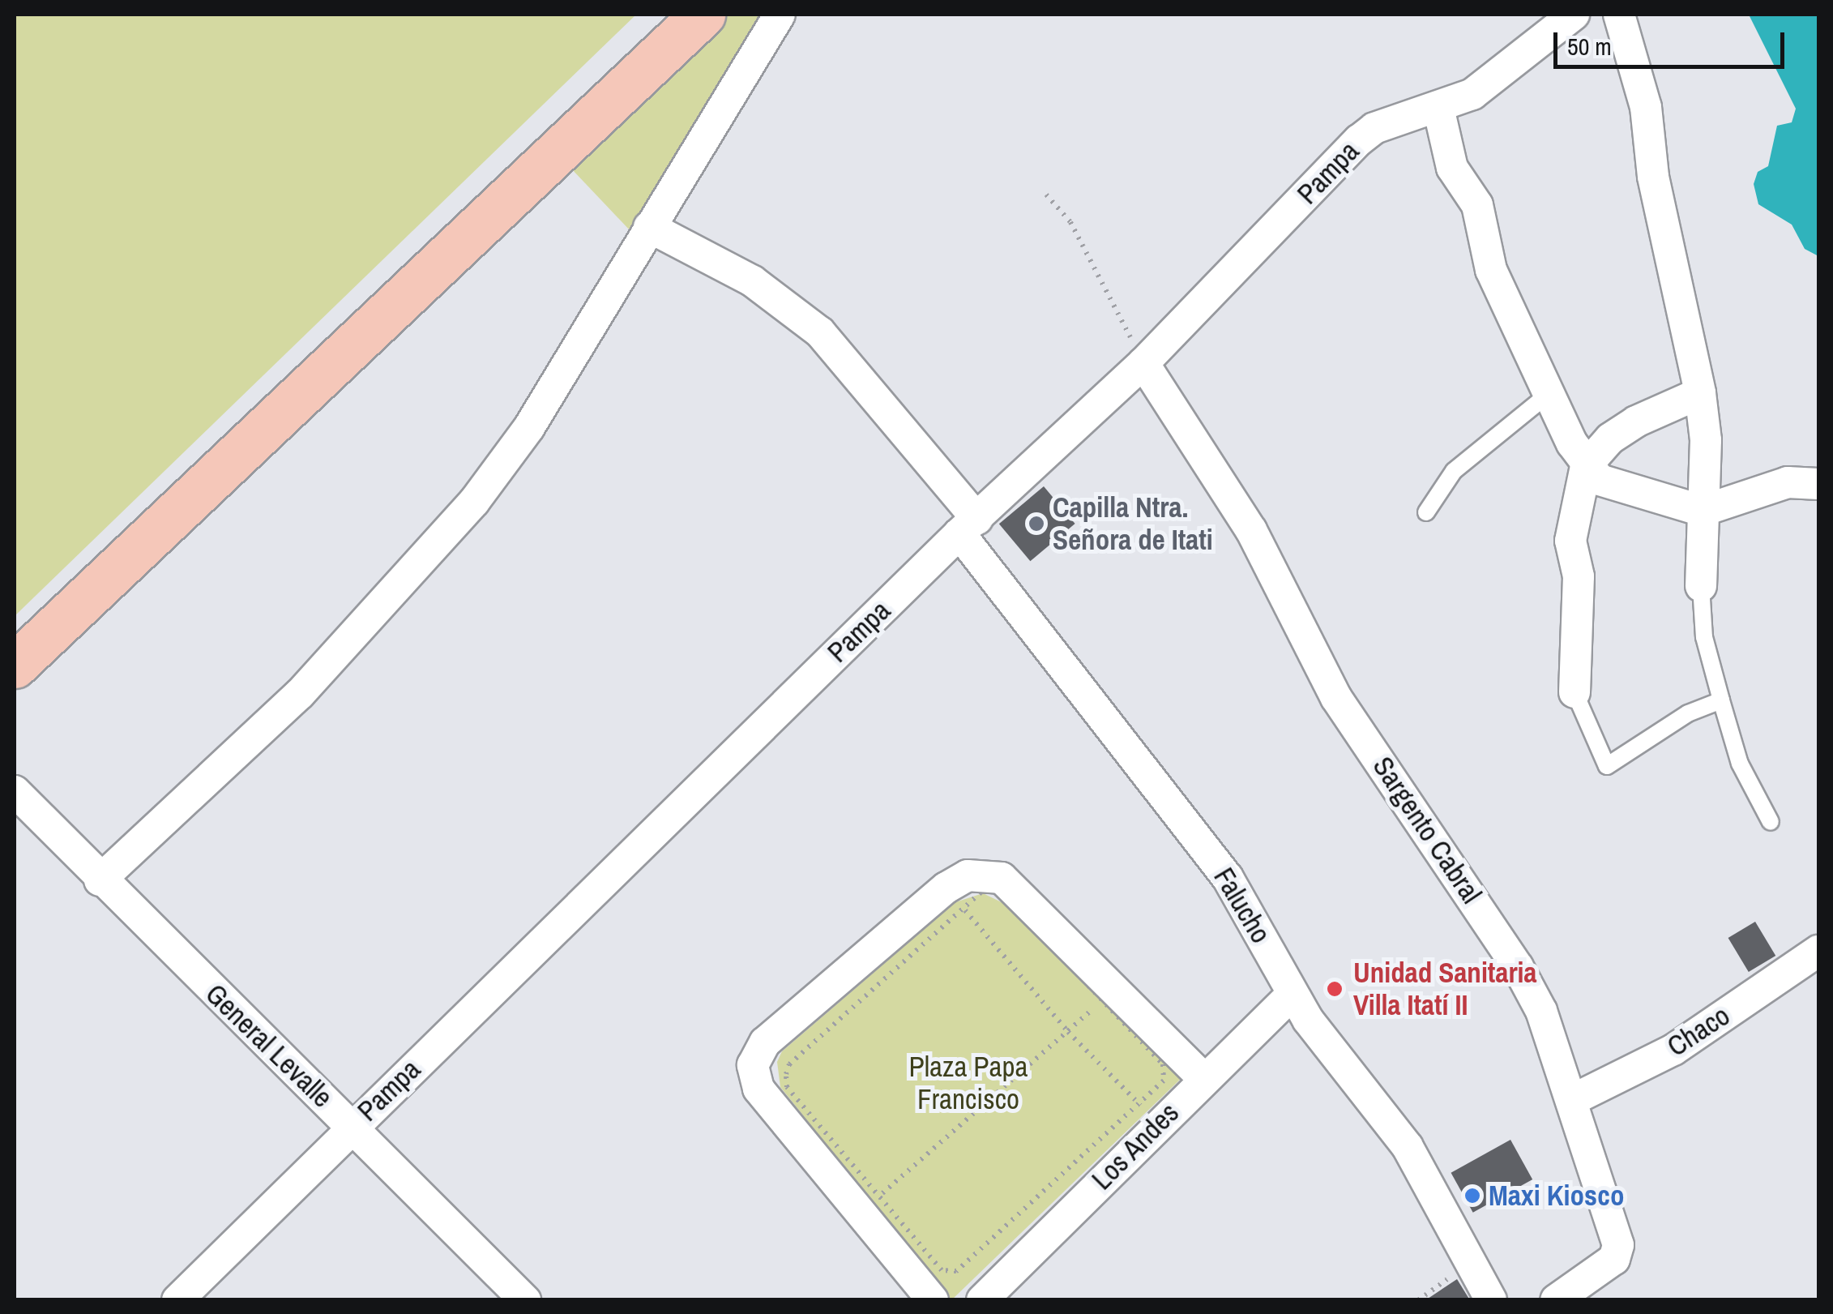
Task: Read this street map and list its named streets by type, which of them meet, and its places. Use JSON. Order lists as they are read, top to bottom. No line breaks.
{"streets":{"street":["Pampa","Sargento Cabral","Falucho","Chaco","General Levalle","Los Andes"]},"crossings":[["Pampa","Sargento Cabral"],["Pampa","Falucho"],["Pampa","General Levalle"],["Sargento Cabral","Chaco"],["Falucho","Los Andes"]],"parks":["Plaza Papa Francisco"],"places":["Capilla Ntra. Señora de Itati","Unidad Sanitaria Villa Itatí II","Maxi Kiosco"],"scale_bar":"50 m"}
